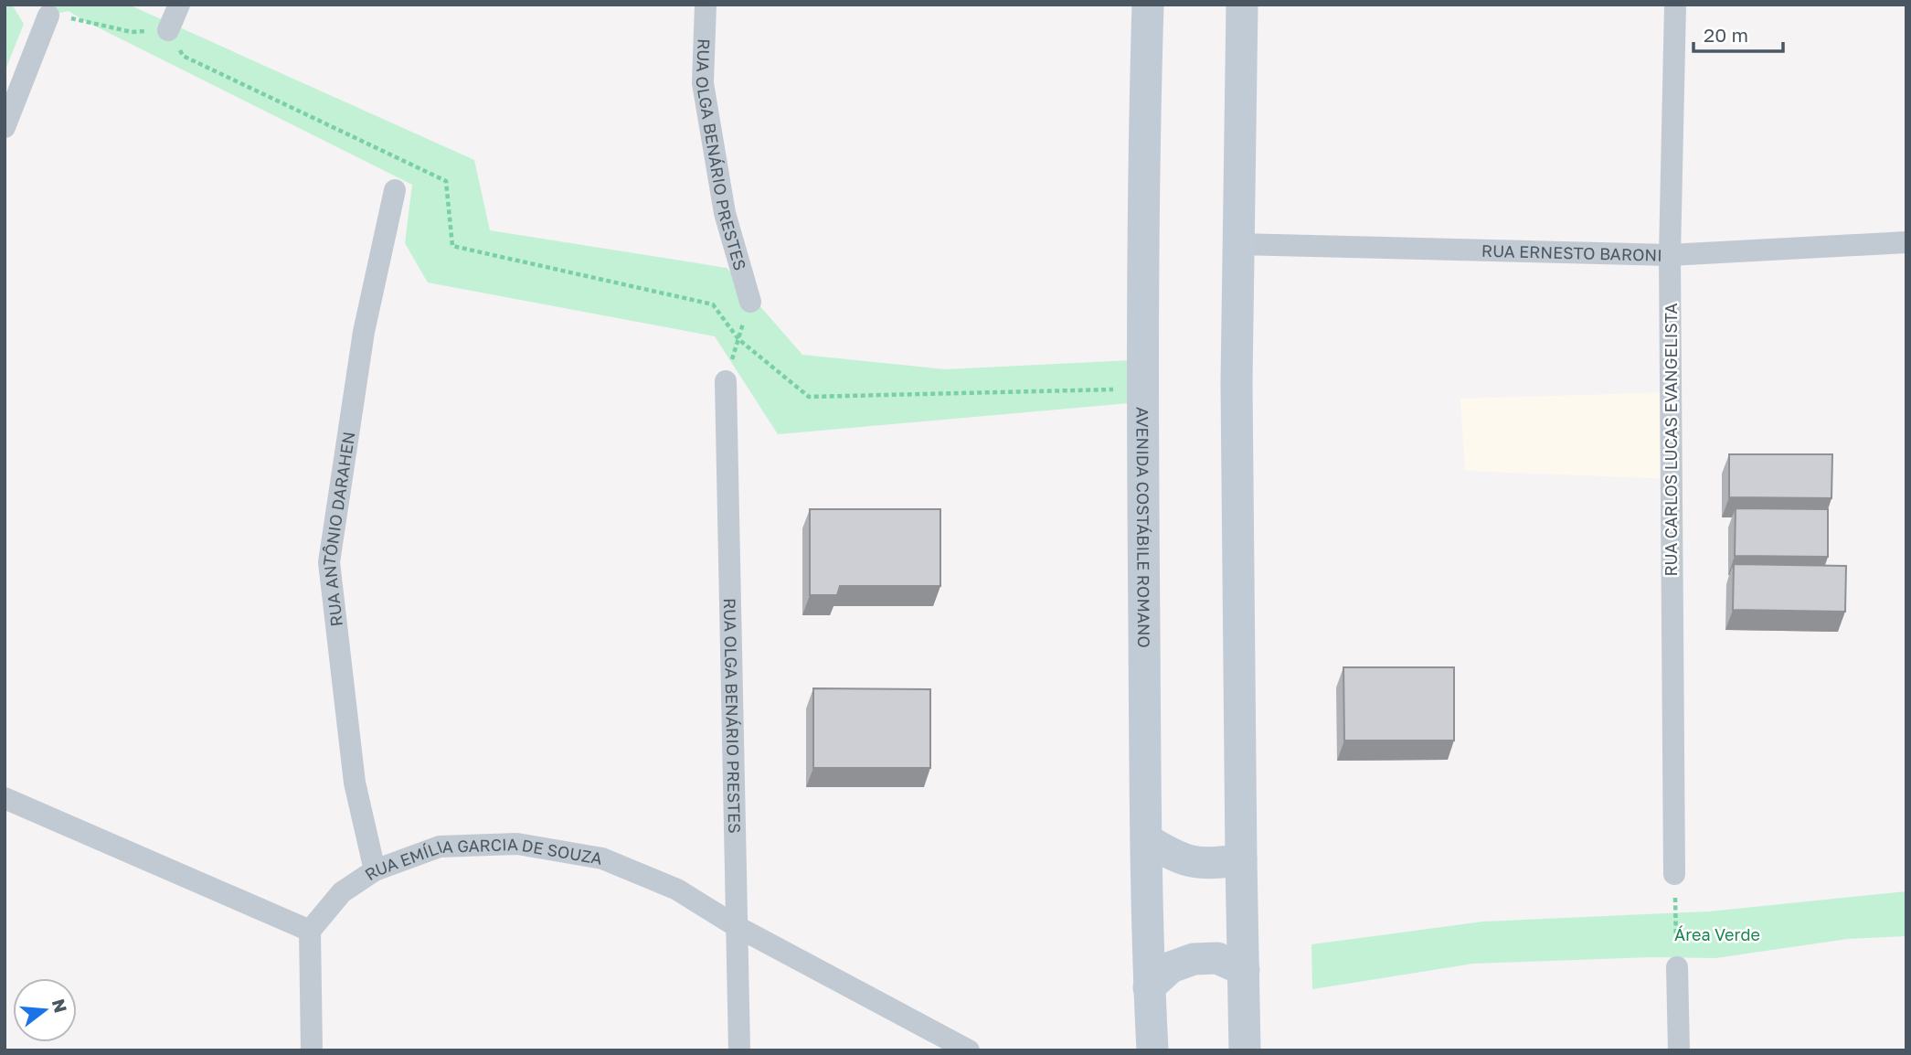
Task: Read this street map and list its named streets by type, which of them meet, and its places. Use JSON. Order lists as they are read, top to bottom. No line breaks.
{"streets":{"main road":["AVENIDA COSTÁBILE ROMANO"],"street":["RUA OLGA BENÁRIO PRESTES","RUA ERNESTO BARONI","RUA CARLOS LUCAS EVANGELISTA","RUA ANTÔNIO DARAHEN","RUA EMÍLIA GARCIA DE SOUZA"]},"crossings":[["RUA OLGA BENÁRIO PRESTES","RUA EMÍLIA GARCIA DE SOUZA"],["RUA ERNESTO BARONI","RUA CARLOS LUCAS EVANGELISTA"],["RUA ANTÔNIO DARAHEN","RUA EMÍLIA GARCIA DE SOUZA"]],"parks":["Área Verde"],"scale_bar":"20 m","north":"right"}
